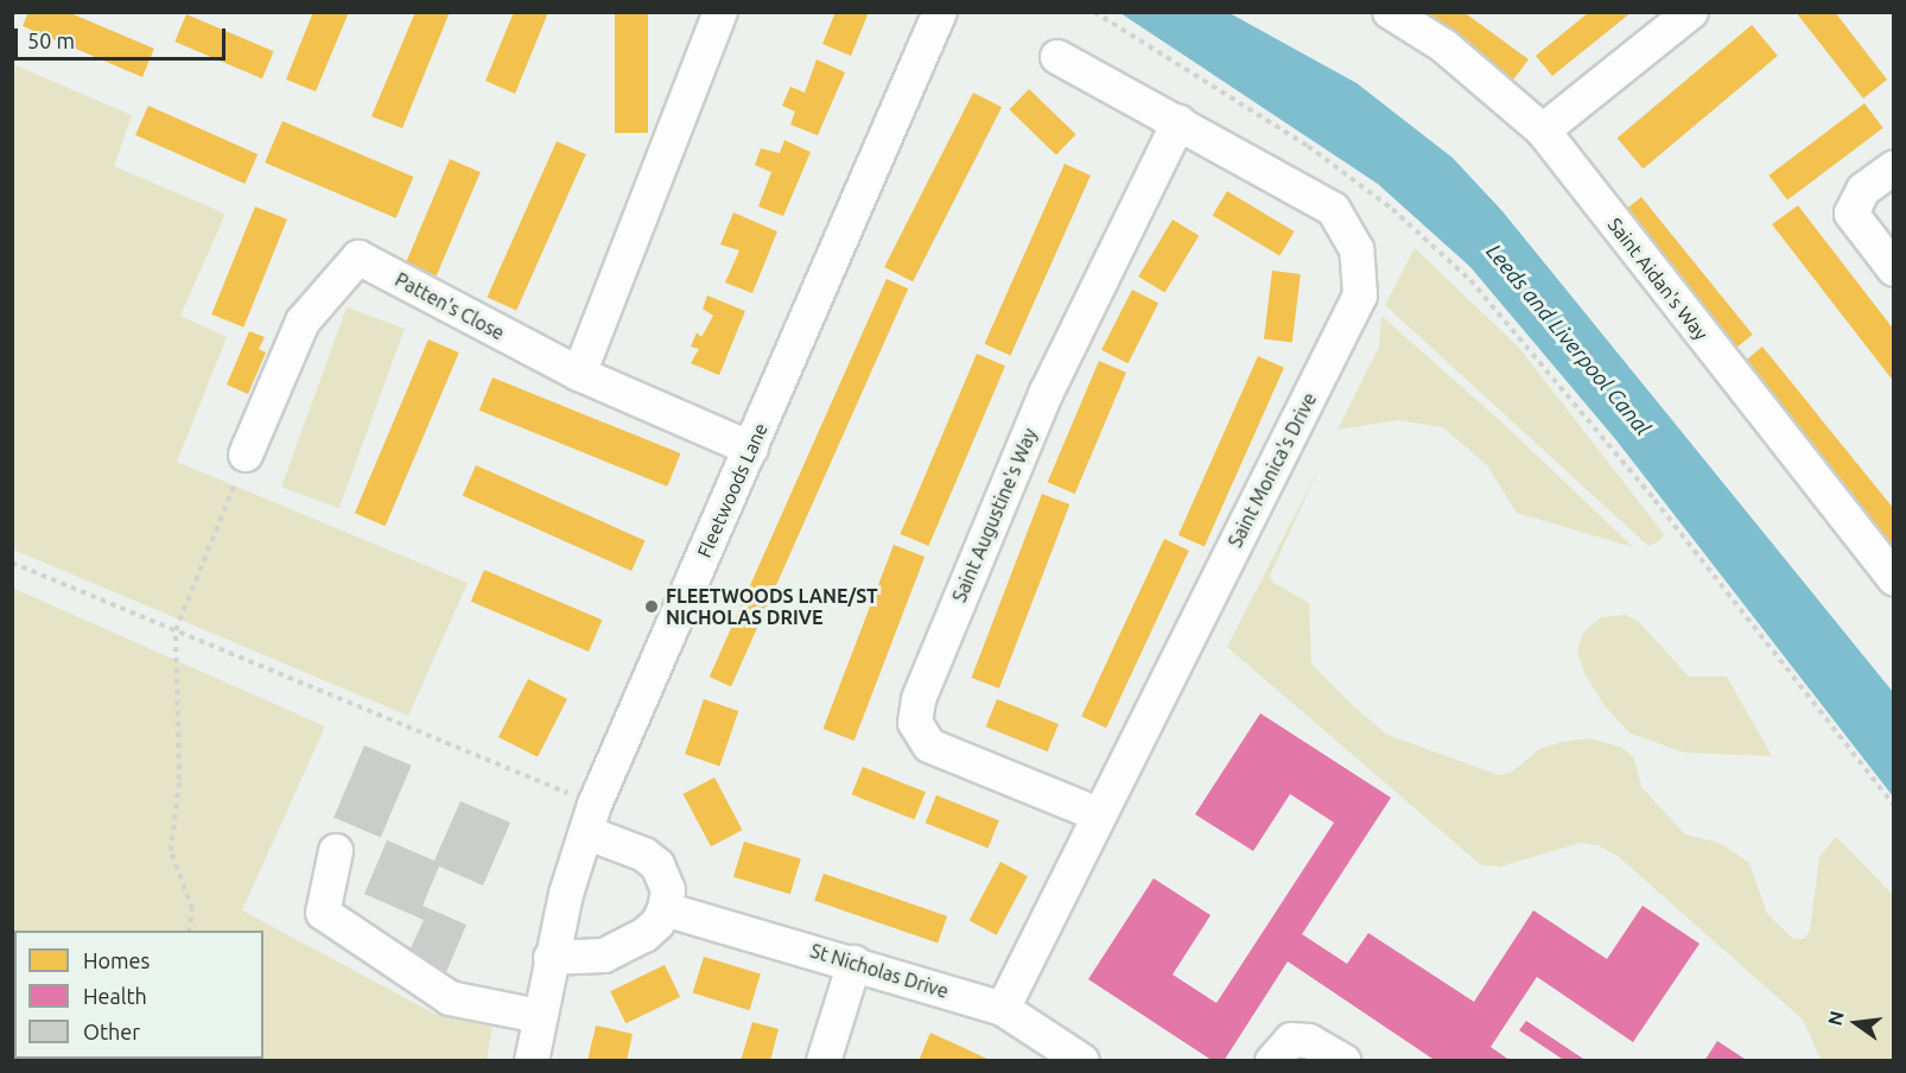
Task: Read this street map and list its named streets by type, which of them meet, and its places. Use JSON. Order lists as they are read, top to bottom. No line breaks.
{"streets":{"street":["Saint Aidan's Way","Patten's Close","Saint Monica's Drive","Fleetwoods Lane","Saint Augustine's Way","St Nicholas Drive"]},"crossings":[["Patten's Close","Fleetwoods Lane"],["Saint Monica's Drive","Saint Augustine's Way"],["Saint Monica's Drive","St Nicholas Drive"]],"water":["Leeds and Liverpool Canal"],"places":["FLEETWOODS LANE/ST NICHOLAS DRIVE"],"legend":["Homes","Health","Other"],"scale_bar":"50 m","north":"left"}
